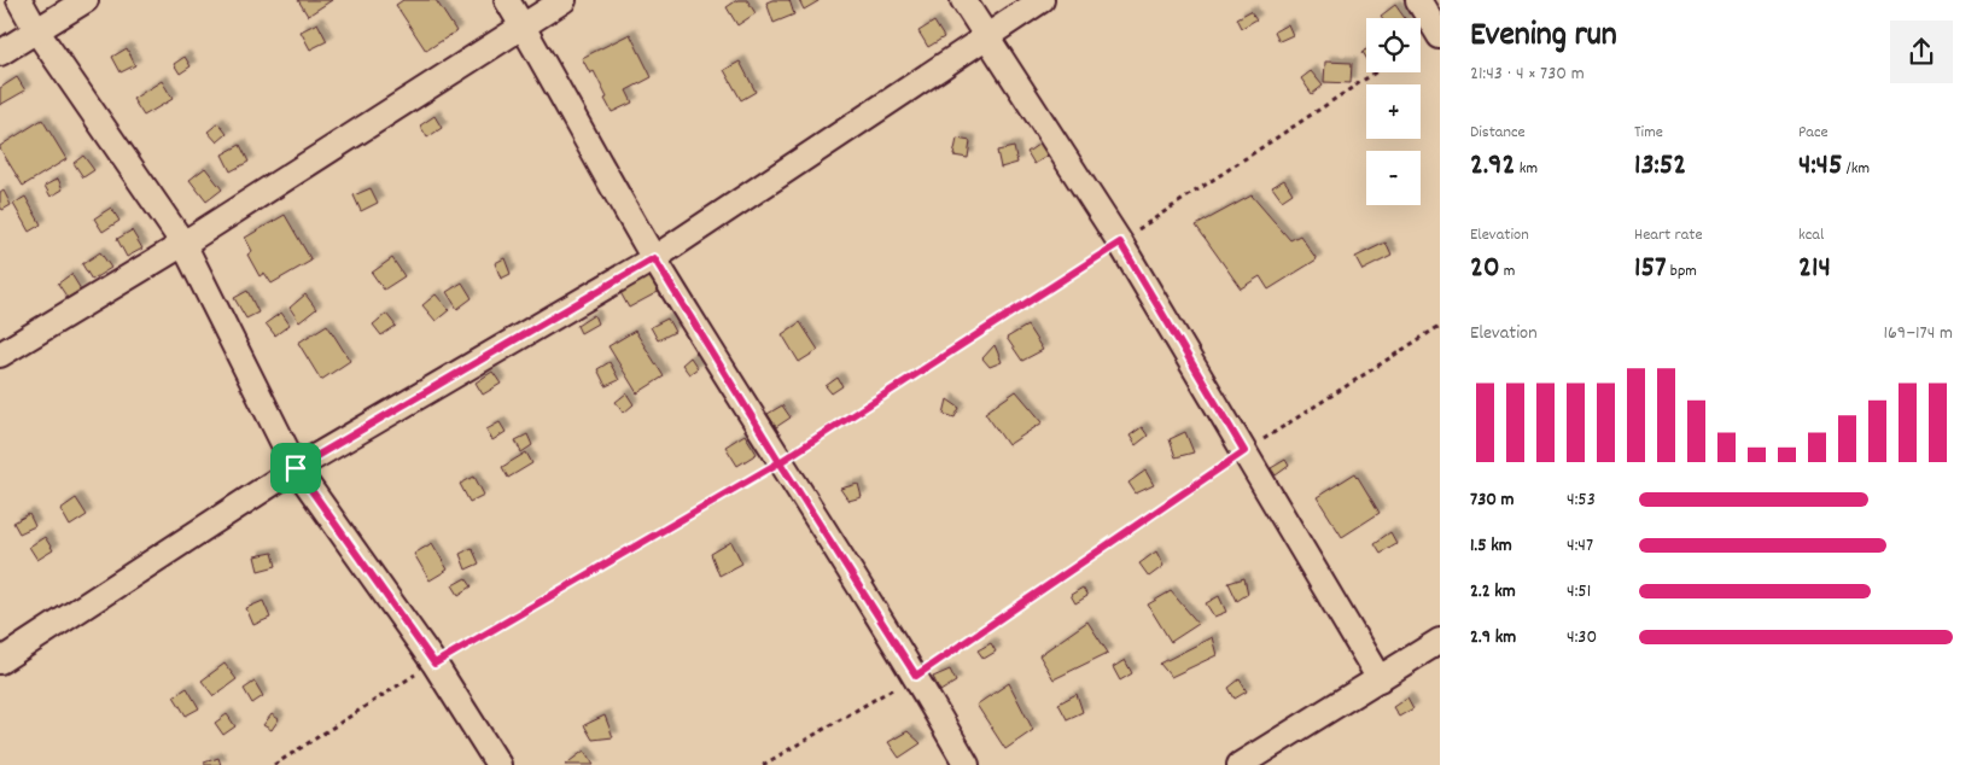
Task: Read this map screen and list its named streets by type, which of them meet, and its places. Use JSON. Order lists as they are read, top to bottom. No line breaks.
{"page":{"heading":["Evening run","21:43 · 4 × 730 m"],"map_buttons":["+","−"],"stats":[["Distance","2.92 km"],["Time","13:52"],["Pace","4:45 /km"],["Elevation","20 m"],["Heart rate","157 bpm"],["kcal","214"]],"chart":["Elevation","169–174 m"],"list":[{"name":"730 m","note":"4:53"},{"name":"1.5 km","note":"4:47"},{"name":"2.2 km","note":"4:51"},{"name":"2.9 km","note":"4:30"}]}}
